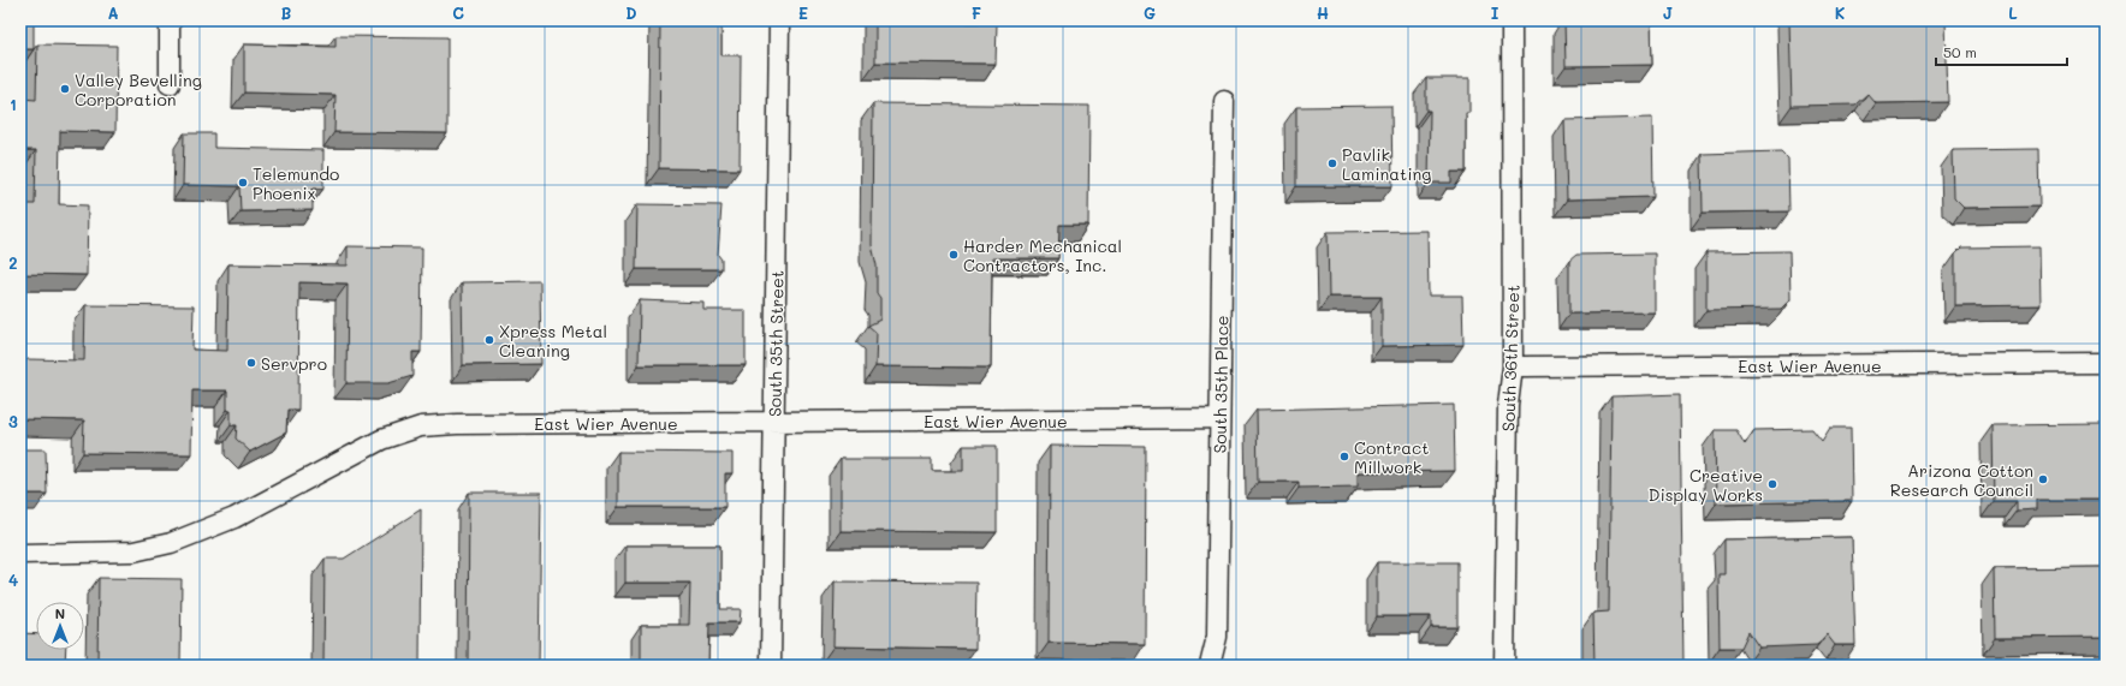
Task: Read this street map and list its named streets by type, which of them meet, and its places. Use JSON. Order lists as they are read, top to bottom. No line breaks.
{"streets":{"street":["South 35th Street","South 36th Street","East Wier Avenue","South 35th Place"]},"crossings":[["South 35th Street","East Wier Avenue"],["South 36th Street","East Wier Avenue"],["East Wier Avenue","South 35th Place"]],"places":["Valley Bevelling Corporation","Pavlik Laminating","Telemundo Phoenix","Harder Mechanical Contractors, Inc.","Xpress Metal Cleaning","Servpro","Contract Millwork","Arizona Cotton Research Council","Creative Display Works"],"scale_bar":"50 m","north":"top","grid":{"columns":["A","B","C","D","E","F","G","H","I","J","K","L"],"rows":["1","2","3","4"]}}
